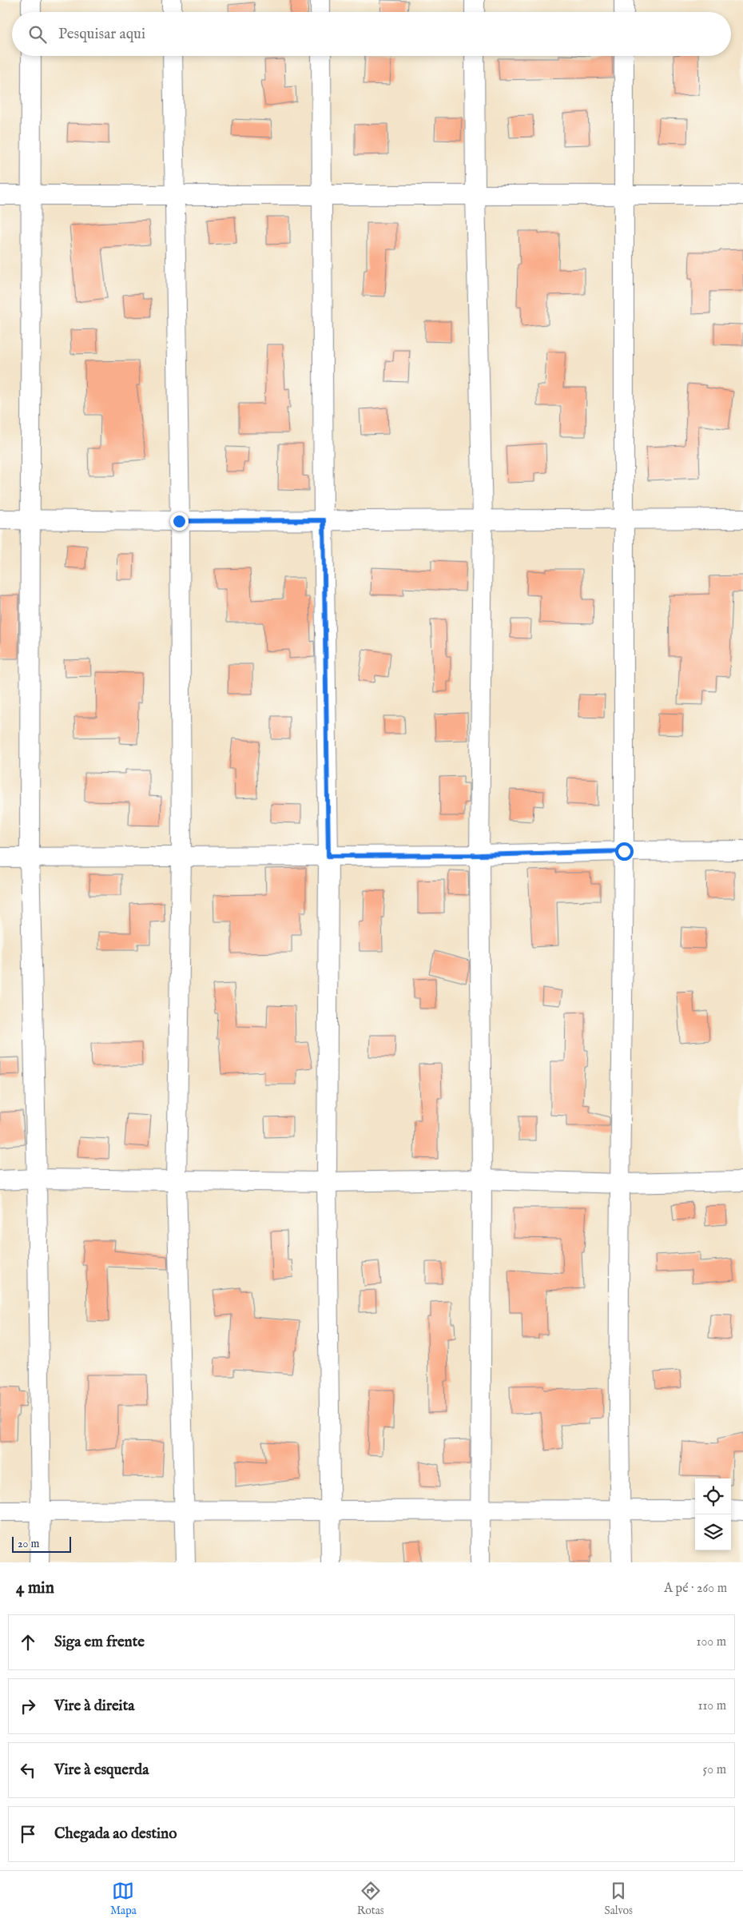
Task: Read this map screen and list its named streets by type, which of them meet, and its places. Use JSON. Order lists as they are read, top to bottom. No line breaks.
{"scale_bar":"20 m","page":{"search":"Pesquisar aqui","scale":"20 m","heading":["4 min","A pé · 260 m"],"list":[["Siga em frente","100 m"],["Vire à direita","110 m"],["Vire à esquerda","50 m"],"Chegada ao destino"],"nav":["Mapa","Rotas","Salvos"]}}
